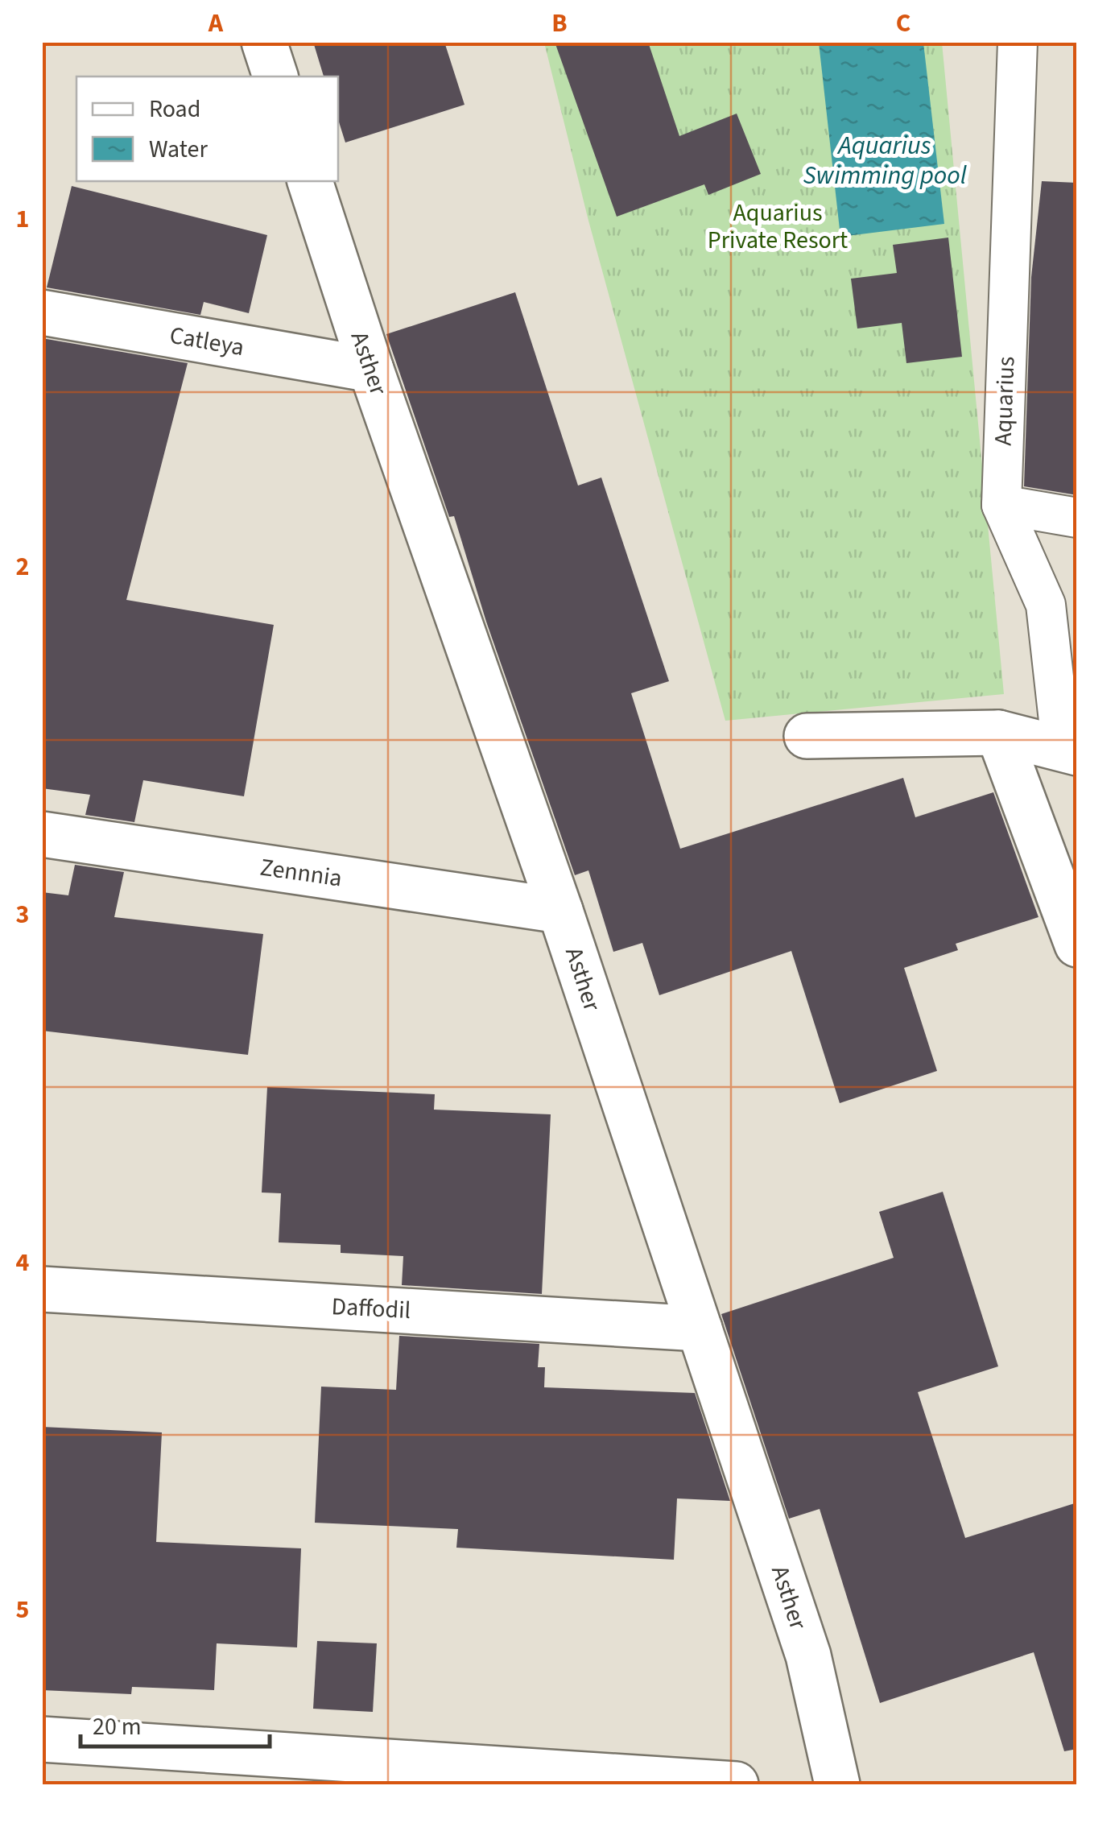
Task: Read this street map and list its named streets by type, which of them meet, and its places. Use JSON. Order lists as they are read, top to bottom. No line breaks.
{"streets":{"street":["Catleya","Asther","Zennnia","Daffodil"],"lane":["Aquarius"]},"crossings":[["Catleya","Asther"],["Asther","Zennnia"],["Asther","Daffodil"]],"water":["Aquarius Swimming pool"],"parks":["Aquarius Private Resort"],"legend":["Road","Water"],"scale_bar":"20 m","grid":{"columns":["A","B","C"],"rows":["1","2","3","4","5"]}}
